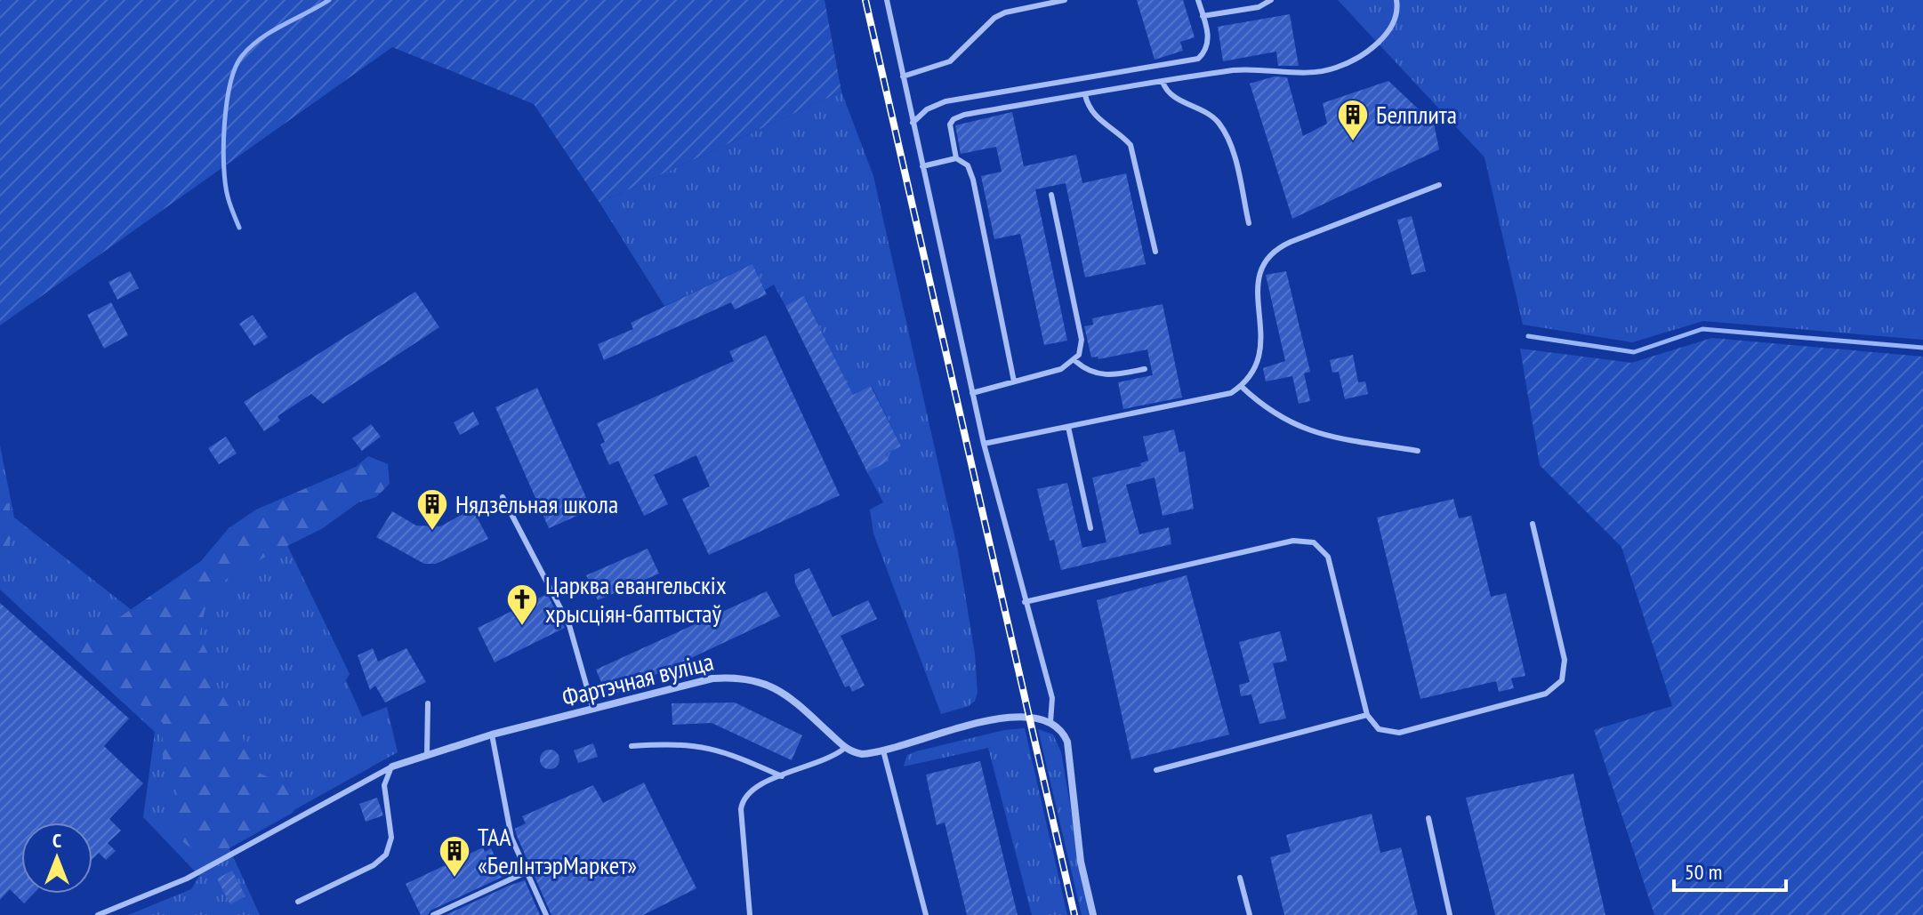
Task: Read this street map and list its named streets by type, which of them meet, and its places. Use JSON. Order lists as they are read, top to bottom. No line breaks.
{"streets":{"street":["Фартэчная вуліца"]},"places":{"building":["Белплита","Нядзельная школа","ТАА «БелІнтэрМаркет»"],"church":["Царква евангельскіх хрысціян-баптыстаў"]},"scale_bar":"50 m","north":"top"}
